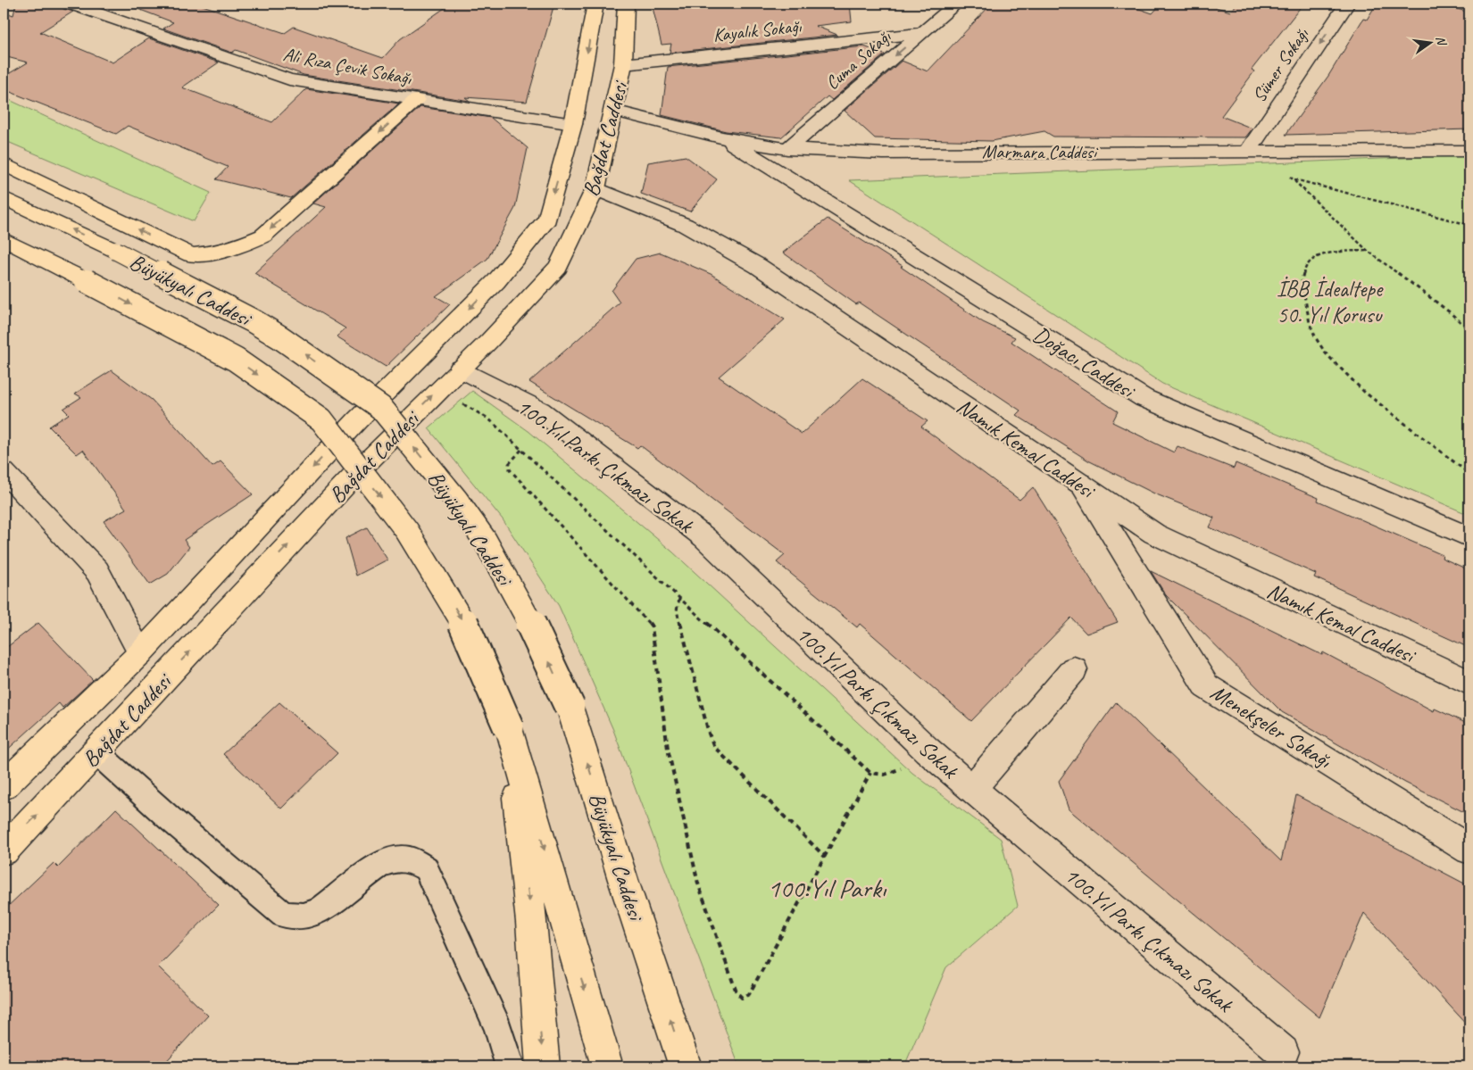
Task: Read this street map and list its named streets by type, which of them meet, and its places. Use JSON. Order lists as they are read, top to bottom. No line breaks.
{"streets":{"main road":["Bağdat Caddesi","Büyükyalı Caddesi"],"street":["Kayalık Sokağı","Cuma Sokağı","Sümer Sokağı","Ali Rıza Çevik Sokağı","Marmara Caddesi","Doğacı Caddesi","Namık Kemal Caddesi","100.Yıl Parkı Çıkmazı Sokak","Menekşeler Sokağı"]},"crossings":[["Kayalık Sokağı","Cuma Sokağı"],["Kayalık Sokağı","Bağdat Caddesi"],["Cuma Sokağı","Marmara Caddesi"],["Sümer Sokağı","Marmara Caddesi"],["Ali Rıza Çevik Sokağı","Bağdat Caddesi"],["Bağdat Caddesi","Marmara Caddesi"],["Bağdat Caddesi","Namık Kemal Caddesi"],["Bağdat Caddesi","100.Yıl Parkı Çıkmazı Sokak"],["Marmara Caddesi","Doğacı Caddesi"],["Namık Kemal Caddesi","Menekşeler Sokağı"]],"one_way":["Cuma Sokağı","Sümer Sokağı"],"parks":["İBB İdealtepe 50. Yıl Korusu","100.Yıl Parkı"],"north":"right"}
